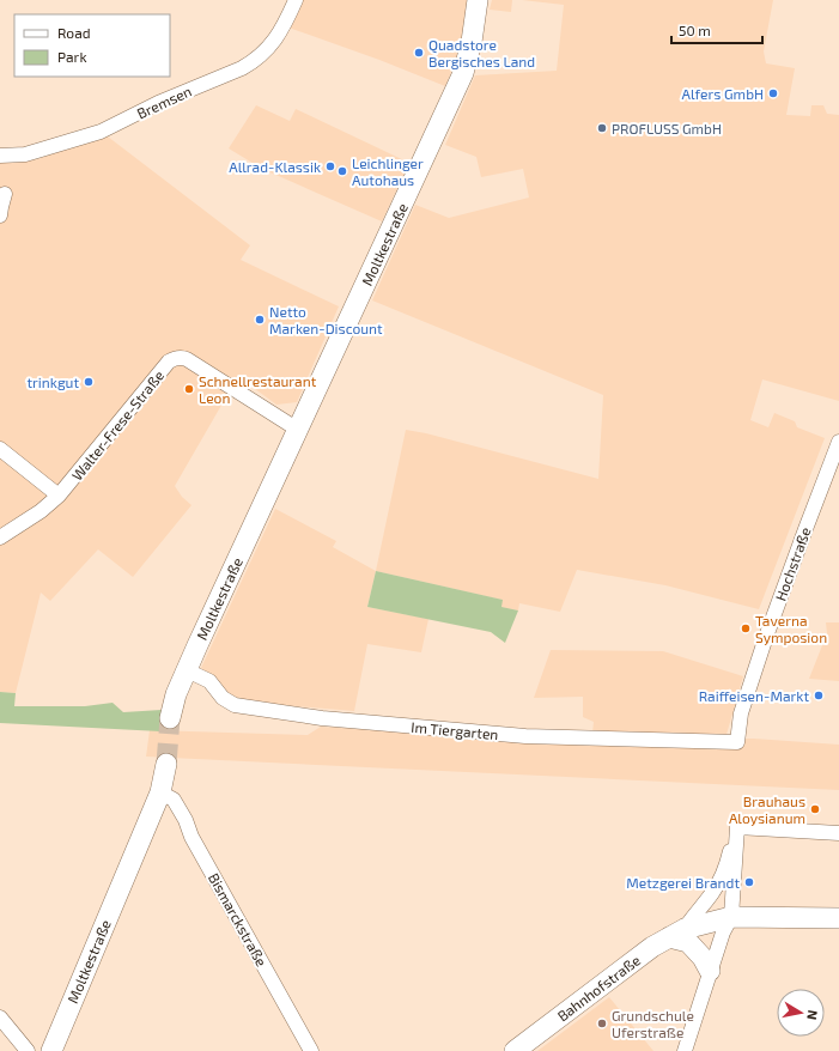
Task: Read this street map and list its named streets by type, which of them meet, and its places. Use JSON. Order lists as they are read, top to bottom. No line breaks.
{"streets":{"street":["Bremsen","Moltkestraße","Walter-Frese-Straße","Hochstraße","Im Tiergarten","Bismarckstraße","Bahnhofstraße"]},"crossings":[["Moltkestraße","Walter-Frese-Straße"],["Moltkestraße","Im Tiergarten"],["Moltkestraße","Bismarckstraße"],["Hochstraße","Im Tiergarten"]],"places":["Quadstore Bergisches Land","Alfers GmbH","PROFLUSS GmbH","Allrad-Klassik","Leichlinger Autohaus","Netto Marken-Discount","trinkgut","Schnellrestaurant Leon","Taverna Symposion","Raiffeisen-Markt","Brauhaus Aloysianum","Metzgerei Brandt","Grundschule Uferstraße"],"legend":["Road","Park"],"scale_bar":"50 m","north":"right"}
